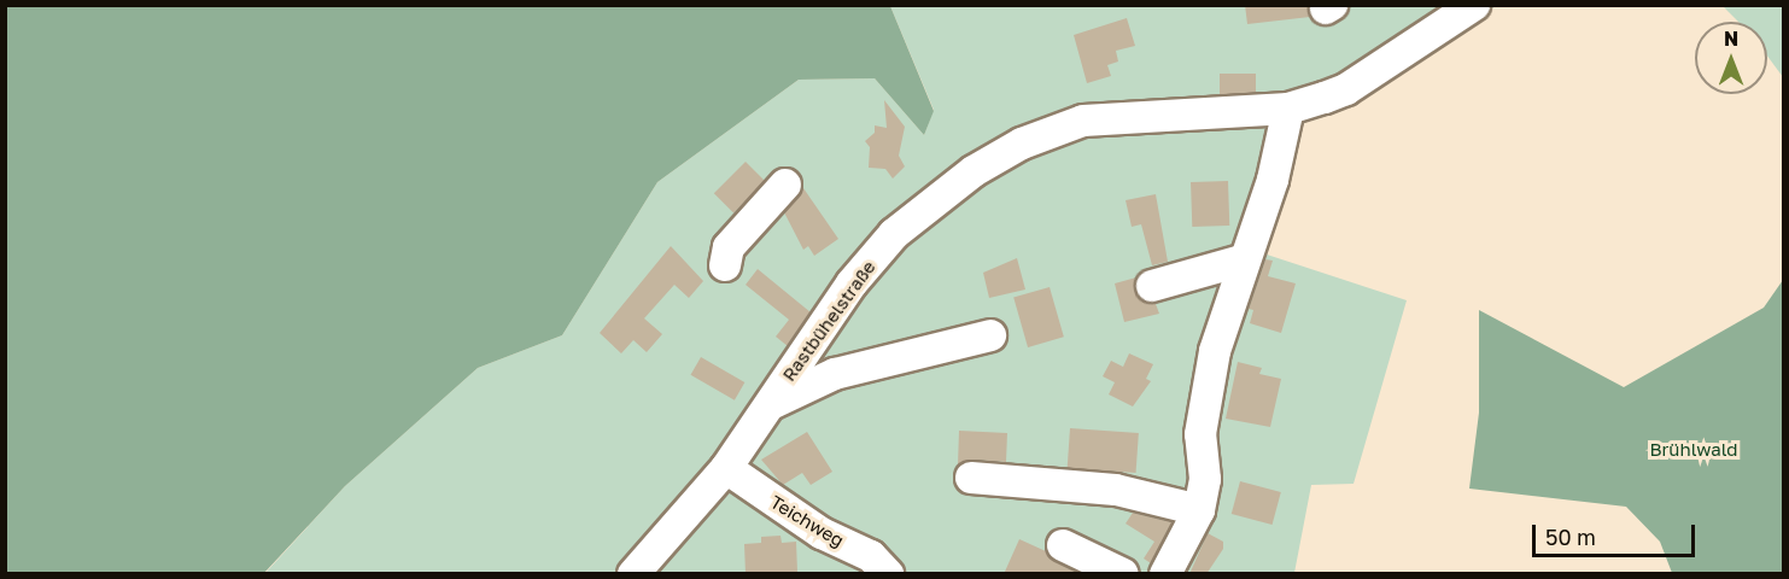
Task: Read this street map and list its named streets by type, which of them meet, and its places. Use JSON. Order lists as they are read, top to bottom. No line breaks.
{"streets":{"street":["Rastbühelstraße","Teichweg"]},"crossings":[["Rastbühelstraße","Teichweg"]],"parks":["Brühlwald"],"scale_bar":"50 m","north":"top"}
